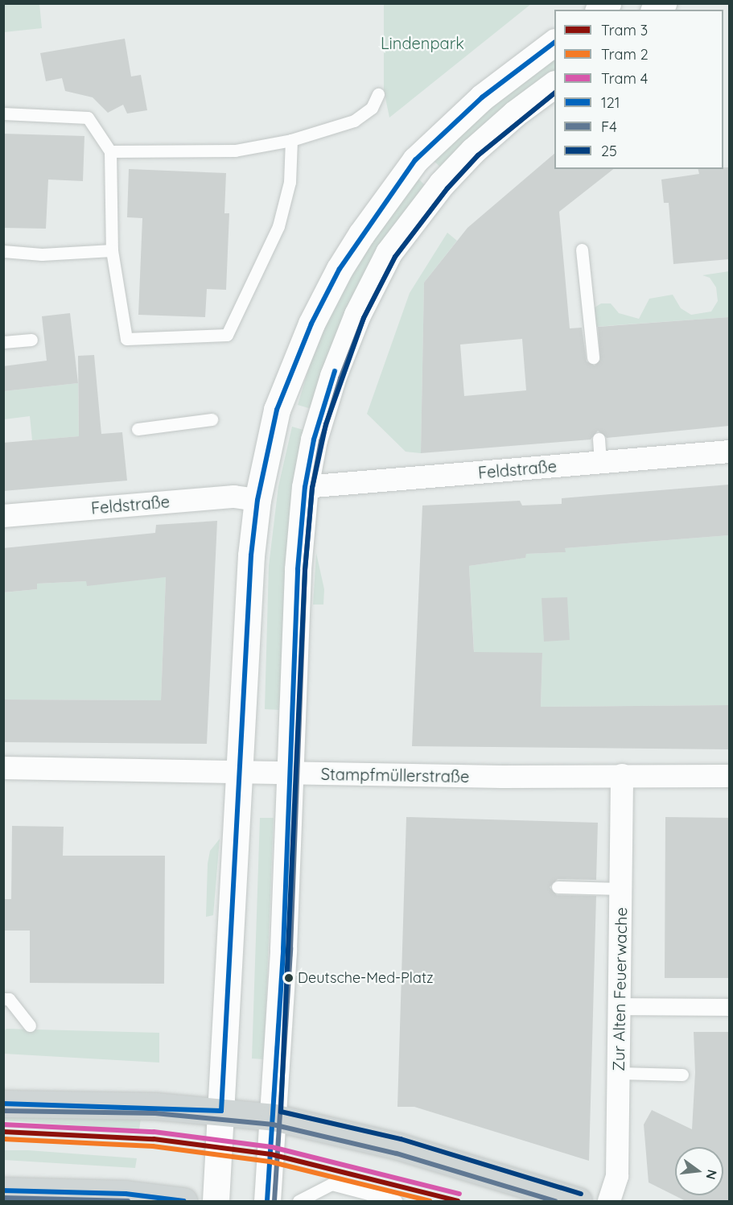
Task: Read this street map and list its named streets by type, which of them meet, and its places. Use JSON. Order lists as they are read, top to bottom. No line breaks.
{"streets":{"street":["Feldstraße","Stampfmüllerstraße","Zur Alten Feuerwache"]},"crossings":[["Stampfmüllerstraße","Zur Alten Feuerwache"]],"parks":["Lindenpark"],"places":["Deutsche-Med-Platz"],"lines":["transit line 121","transit line F4","transit line 25","tram line 4","tram line 3","tram line 2"],"legend":["Tram 3","Tram 2","Tram 4","121","F4","25"],"north":"right"}
